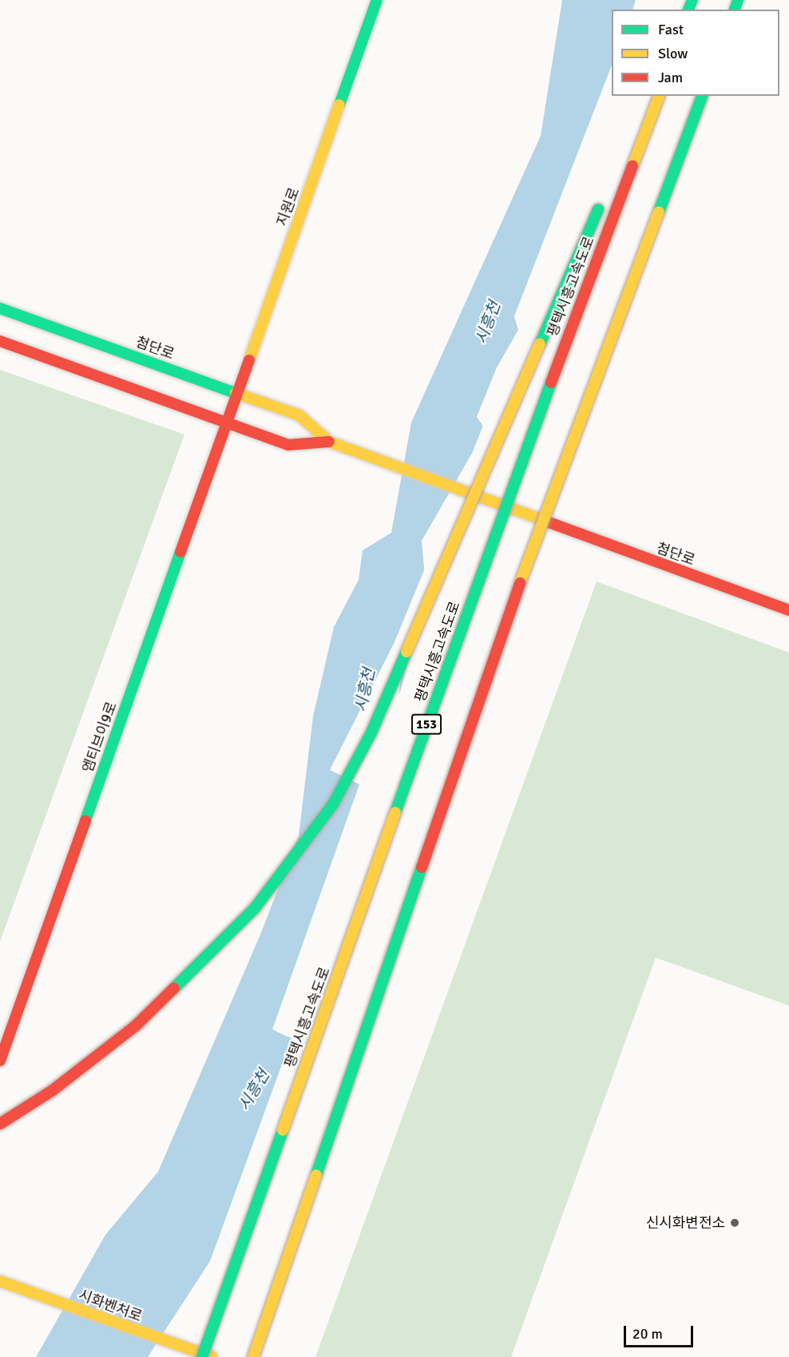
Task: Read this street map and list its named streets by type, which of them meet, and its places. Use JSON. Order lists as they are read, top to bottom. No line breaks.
{"streets":{"main road":["지원로","평택시흥고속도로","첨단로","153","엠티브이9로","시화벤처로"]},"crossings":[["지원로","첨단로"],["지원로","엠티브이9로"]],"water":["시흥천"],"places":["신시화변전소"],"legend":["Fast","Slow","Jam"],"scale_bar":"20 m"}
